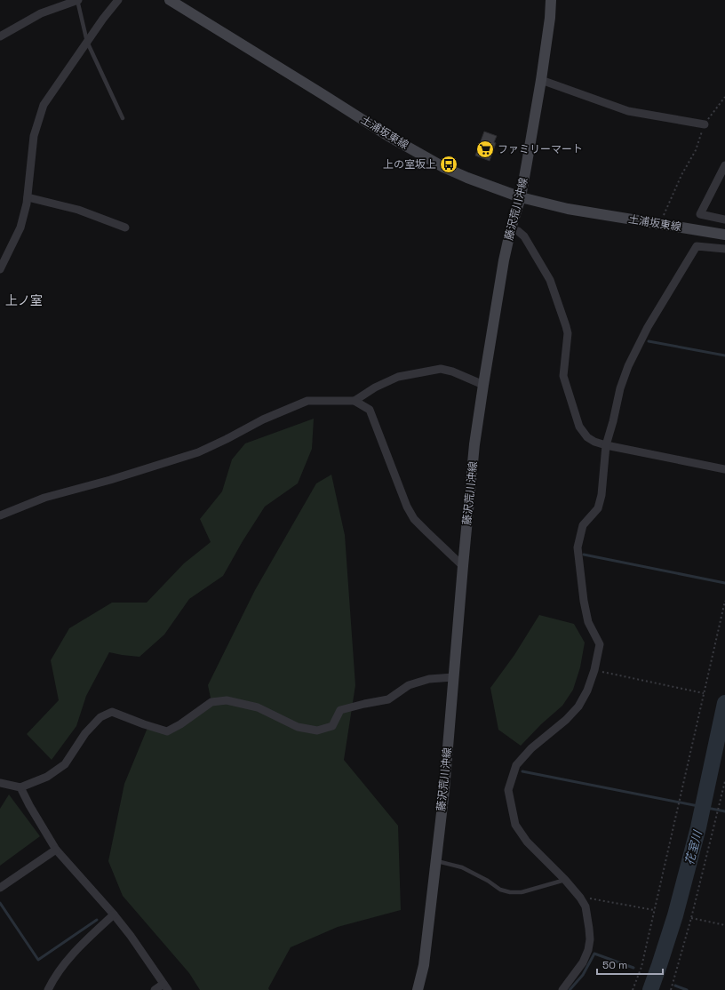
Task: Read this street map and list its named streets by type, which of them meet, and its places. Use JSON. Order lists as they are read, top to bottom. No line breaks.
{"streets":{"main road":["土浦坂東線","藤沢荒川沖線"]},"crossings":[["土浦坂東線","藤沢荒川沖線"]],"districts":["上ノ室"],"water":["花室川"],"places":{"supermarket":["ファミリーマート"],"bus stop":["上の室坂上"]},"scale_bar":"50 m"}
